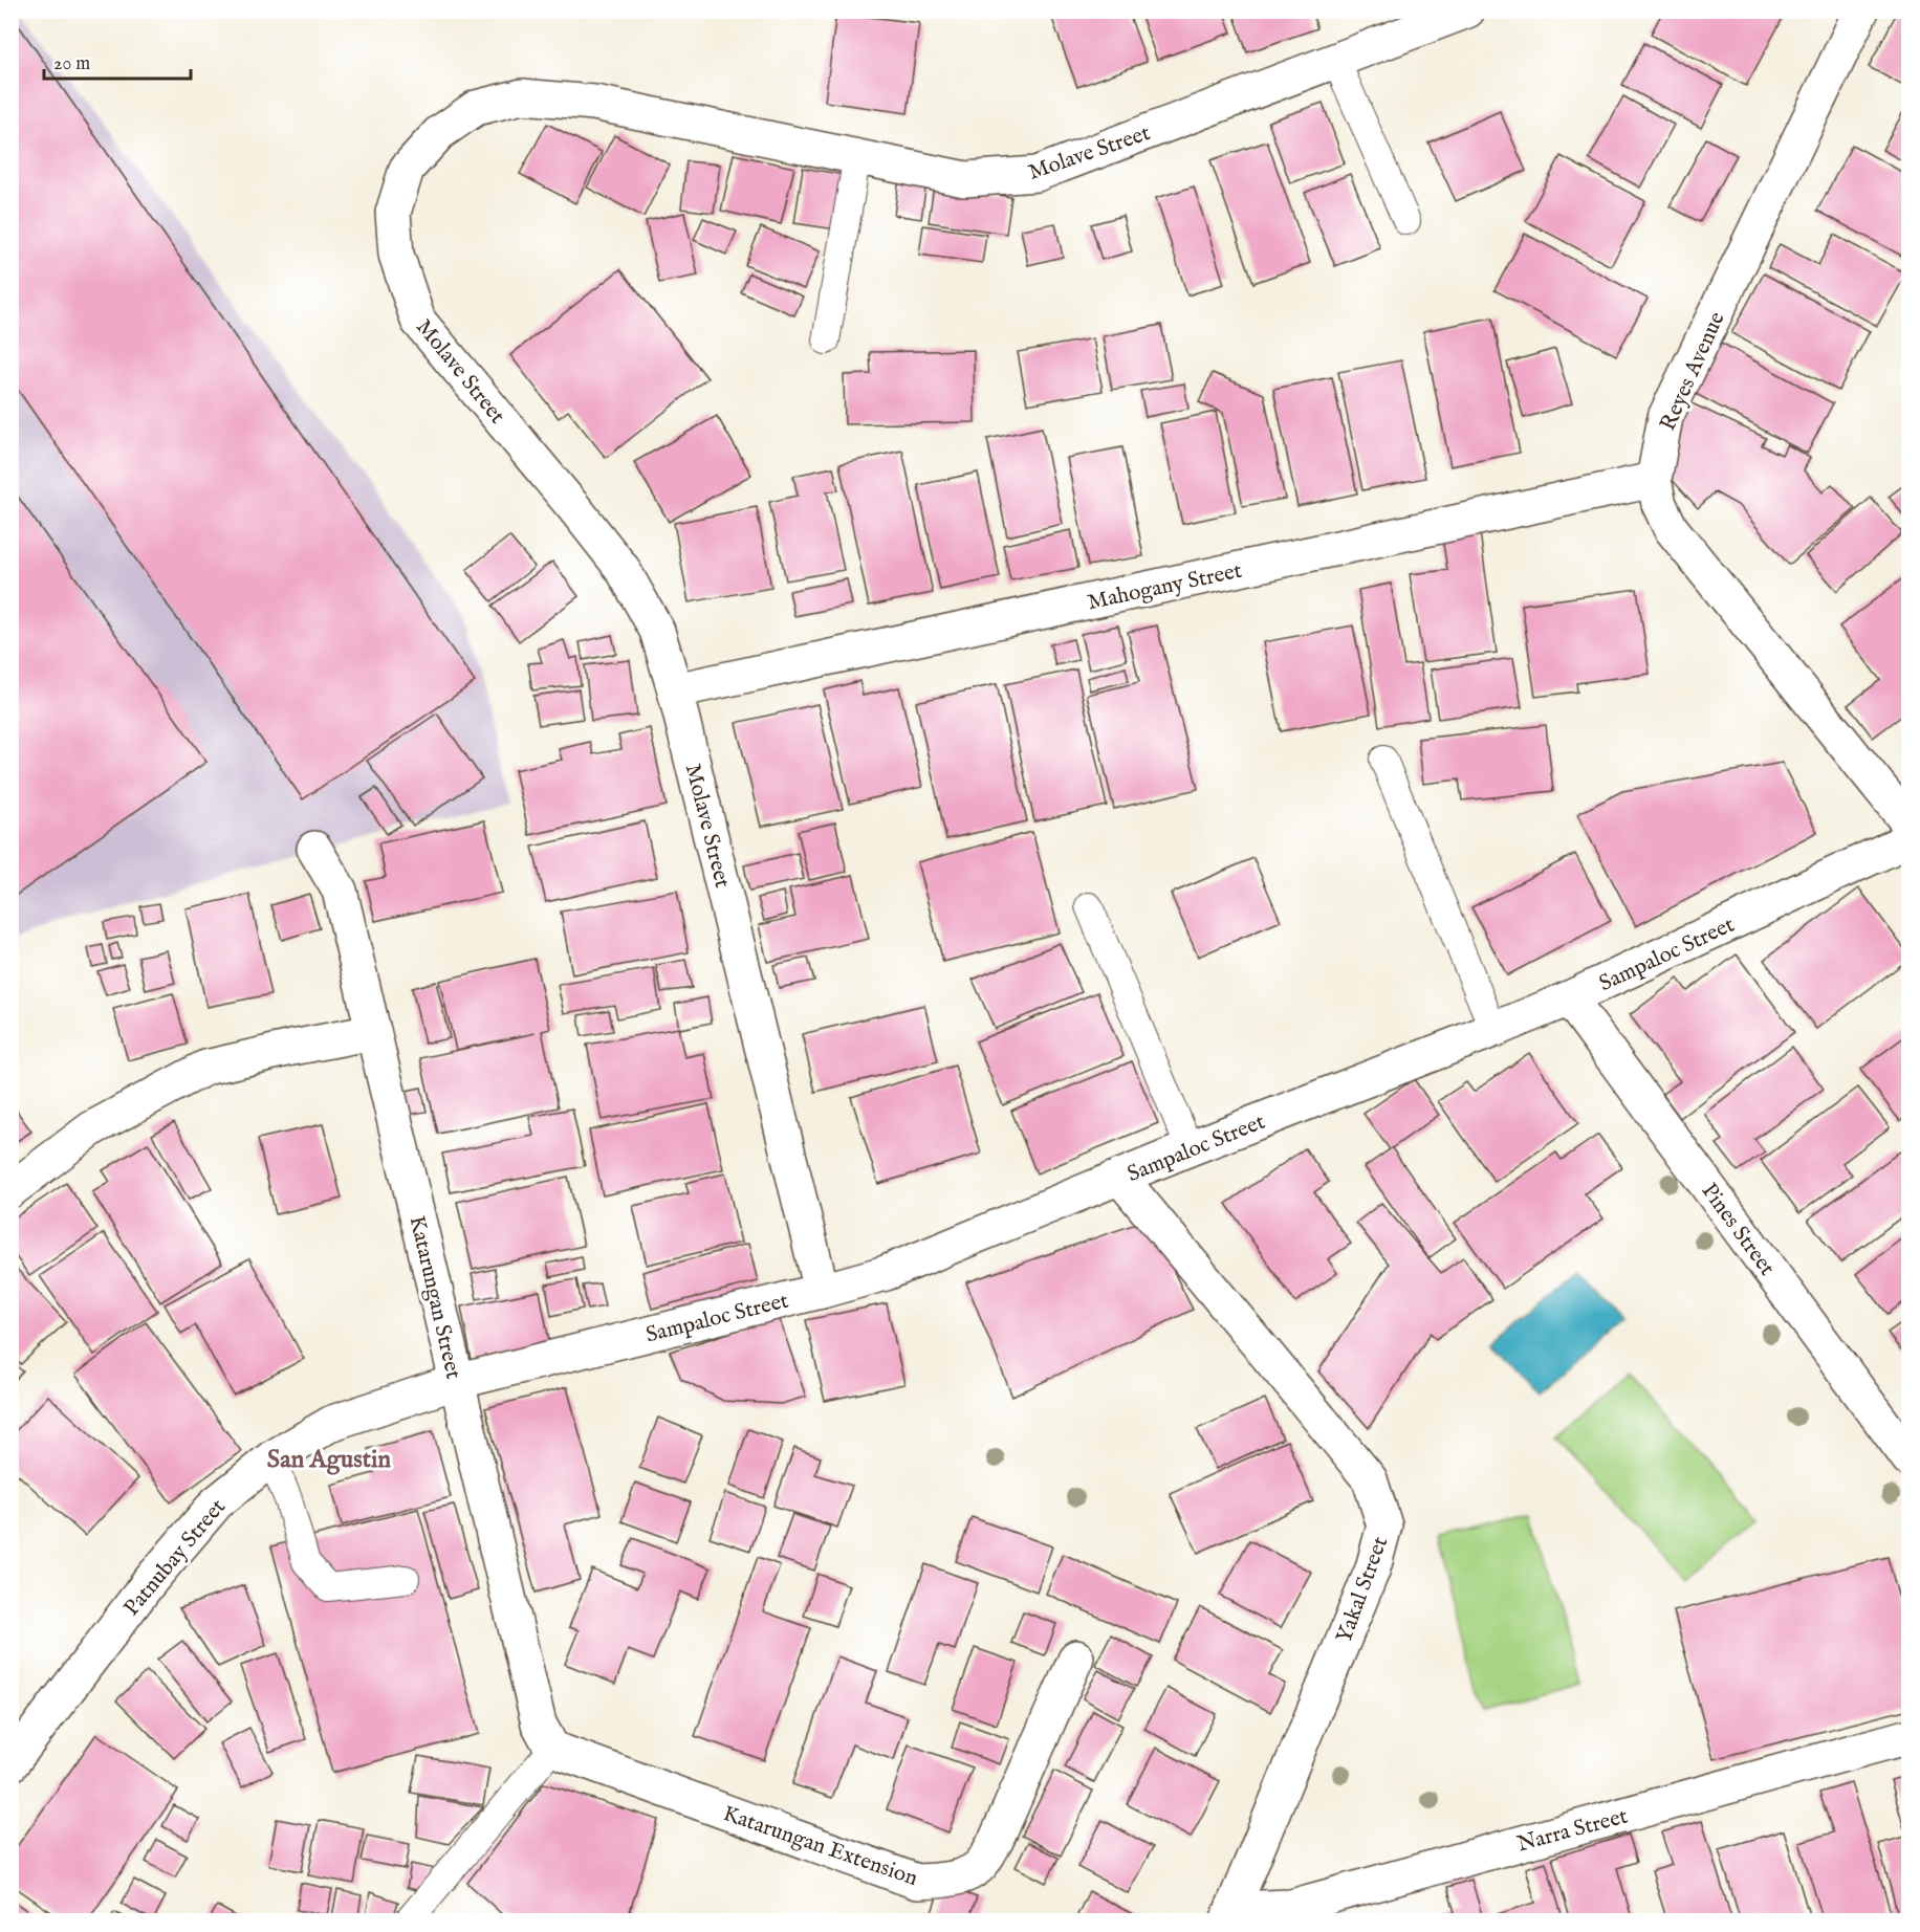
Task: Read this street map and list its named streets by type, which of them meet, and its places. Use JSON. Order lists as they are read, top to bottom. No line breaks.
{"streets":{"street":["Molave Street","Reyes Avenue","Mahogany Street","Sampaloc Street","Pines Street","Katarungan Street","Patnubay Street","Yakal Street","Narra Street","Katarungan Extension"]},"crossings":[["Molave Street","Mahogany Street"],["Molave Street","Sampaloc Street"],["Reyes Avenue","Mahogany Street"],["Sampaloc Street","Pines Street"],["Sampaloc Street","Katarungan Street"],["Sampaloc Street","Patnubay Street"],["Sampaloc Street","Yakal Street"],["Katarungan Street","Patnubay Street"],["Katarungan Street","Katarungan Extension"],["Yakal Street","Narra Street"]],"districts":["San Agustin"],"scale_bar":"20 m"}
